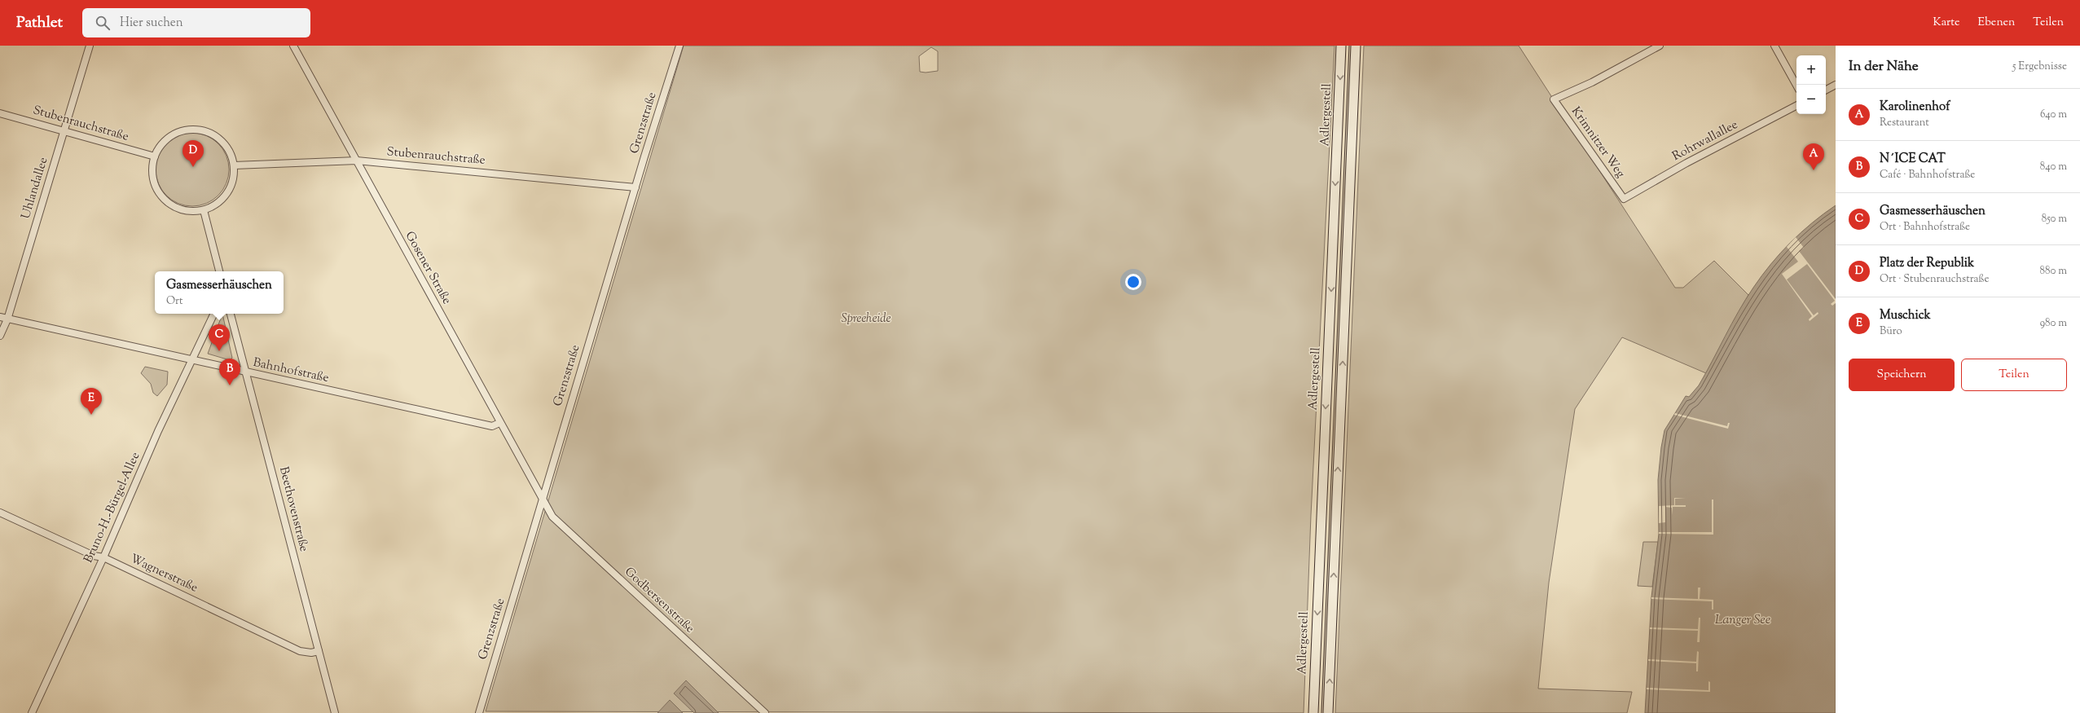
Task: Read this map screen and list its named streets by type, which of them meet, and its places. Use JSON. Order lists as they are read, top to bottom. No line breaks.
{"streets":{"main road":["Adlergestell"],"street":["Grenzstraße","Stubenrauchstraße","Rohrwallallee","Krimnitzer Weg","Uhlandallee","Gosener Straße","Bahnhofstraße","Bruno-H.-Bürgel-Allee","Beethovenstraße","Wagnerstraße","Godbersenstraße"]},"crossings":[["Grenzstraße","Stubenrauchstraße"],["Grenzstraße","Gosener Straße"],["Grenzstraße","Godbersenstraße"],["Stubenrauchstraße","Uhlandallee"],["Stubenrauchstraße","Gosener Straße"],["Rohrwallallee","Krimnitzer Weg"],["Uhlandallee","Bahnhofstraße"],["Gosener Straße","Bahnhofstraße"],["Gosener Straße","Godbersenstraße"],["Bahnhofstraße","Bruno-H.-Bürgel-Allee"],["Bahnhofstraße","Beethovenstraße"],["Bruno-H.-Bürgel-Allee","Wagnerstraße"],["Beethovenstraße","Wagnerstraße"]],"water":["Langer See"],"parks":["Spreeheide"],"page":{"header":"Pathlet","search":"Hier suchen","nav":["Karte","Ebenen","Teilen"],"heading":["In der Nähe","5 Ergebnisse"],"map_buttons":["+","−"],"list":[{"mark":"A","name":"Karolinenhof","note":"Restaurant","value":"640 m"},{"mark":"B","name":"N´ICE CAT","note":"Café · Bahnhofstraße","value":"840 m"},{"mark":"C","name":"Gasmesserhäuschen","note":"Ort · Bahnhofstraße","value":"850 m"},{"mark":"D","name":"Platz der Republik","note":"Ort · Stubenrauchstraße","value":"880 m"},{"mark":"E","name":"Muschick","note":"Büro","value":"980 m"}],"pins":["D","A","C","B","E"],"popup":["Gasmesserhäuschen","Ort"],"buttons":["Speichern","Teilen"]}}
